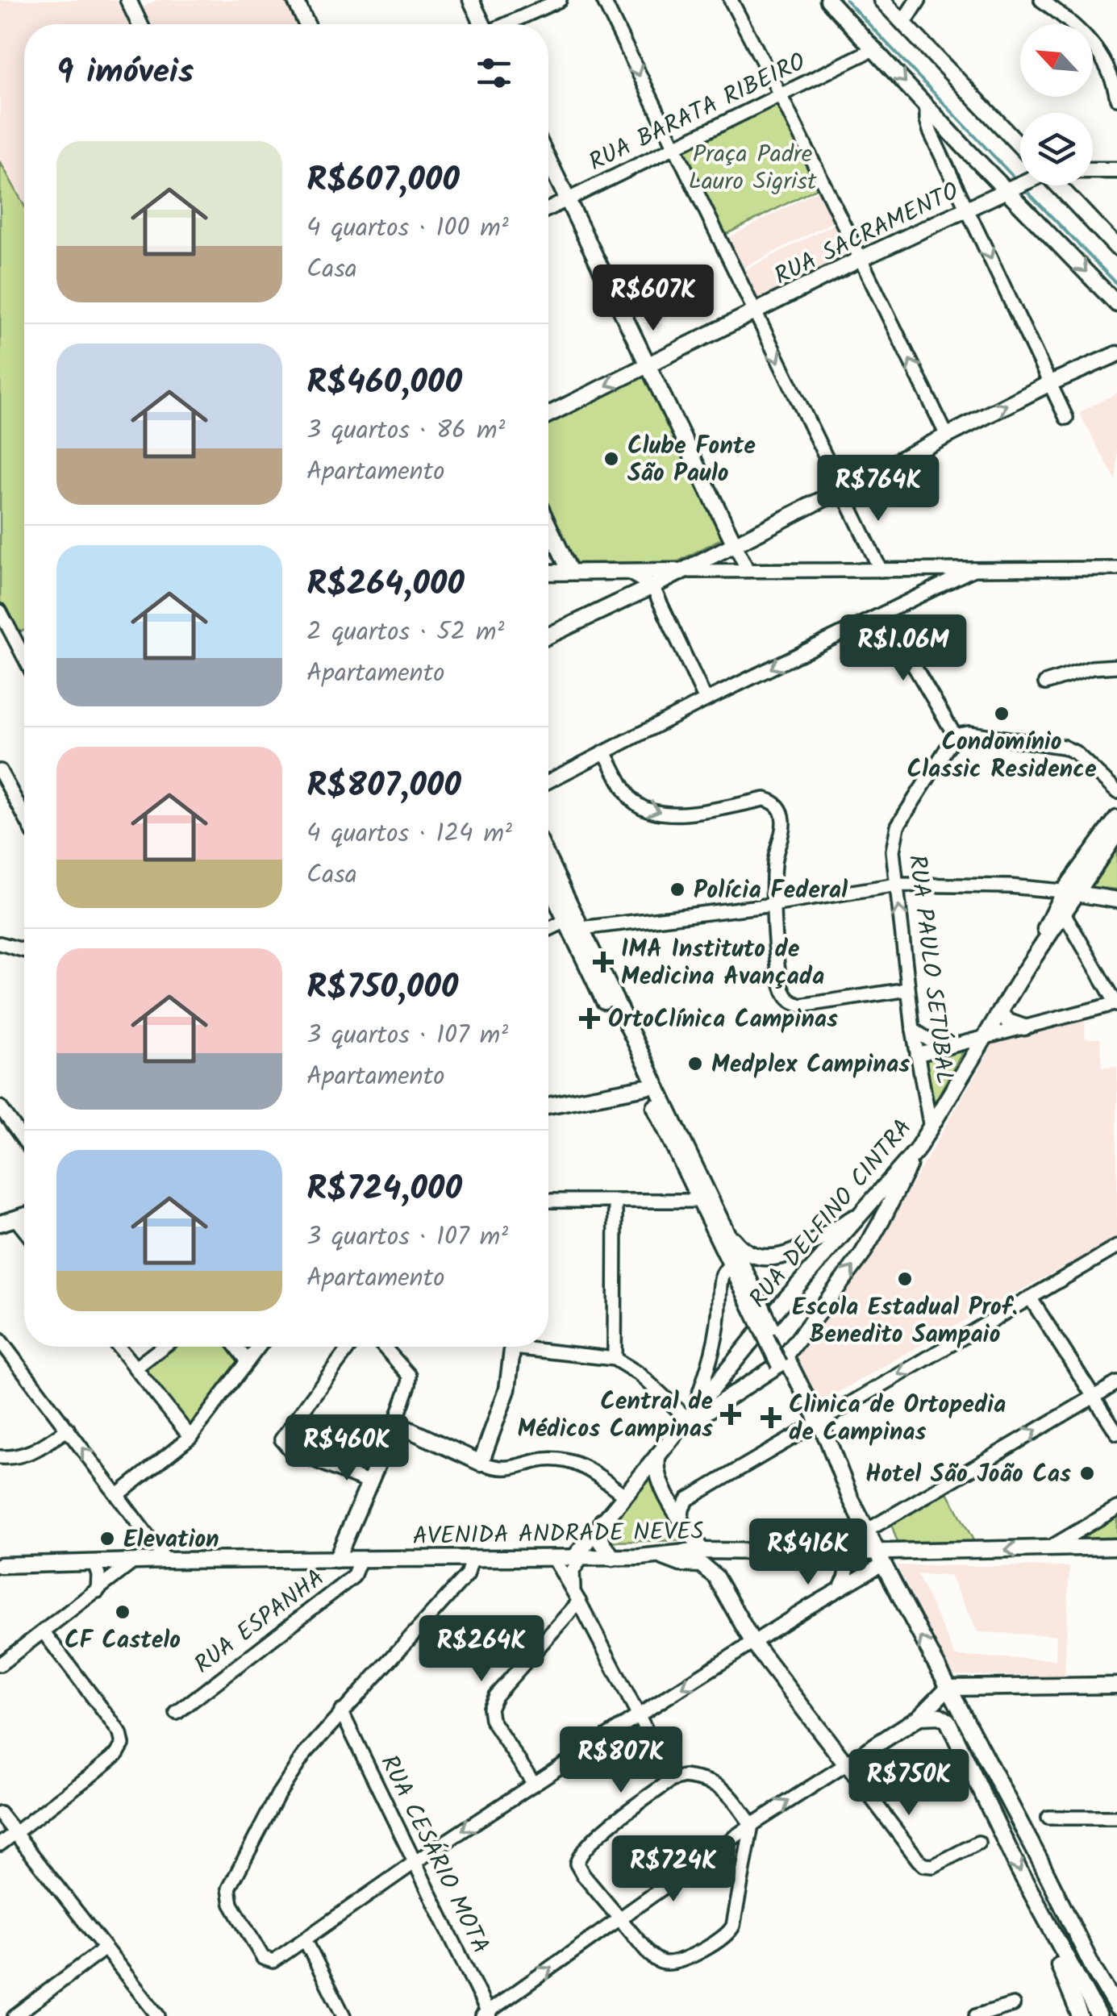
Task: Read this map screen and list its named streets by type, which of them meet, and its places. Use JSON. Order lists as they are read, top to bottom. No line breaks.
{"streets":{"main road":["RUA SACRAMENTO","RUA DELFINO CINTRA","AVENIDA ANDRADE NEVES"],"street":["RUA BARATA RIBEIRO","RUA PAULO SETÚBAL","RUA ESPANHA","RUA CESÁRIO MOTA"]},"crossings":[["RUA PAULO SETÚBAL","RUA DELFINO CINTRA"],["RUA DELFINO CINTRA","AVENIDA ANDRADE NEVES"],["AVENIDA ANDRADE NEVES","RUA ESPANHA"]],"parks":["Praça Padre Lauro Sigrist"],"places":{"other":["Clube Fonte São Paulo","Condomínio Classic Residence","Polícia Federal","Medplex Campinas","Escola Estadual Prof. Benedito Sampaio","Hotel São João Cas","Elevation","CF Castelo"],"health":["IMA Instituto de Medicina Avançada","OrtoClínica Campinas","Central de Médicos Campinas","Clinica de Ortopedia de Campinas"]},"north":"top left","page":{"heading":"9 imóveis","list":[{"name":"R$607,000","note":"4 quartos · 100 m² · Casa"},{"name":"R$460,000","note":"3 quartos · 86 m² · Apartamento"},{"name":"R$264,000","note":"2 quartos · 52 m² · Apartamento"},{"name":"R$807,000","note":"4 quartos · 124 m² · Casa"},{"name":"R$750,000","note":"3 quartos · 107 m² · Apartamento"},{"name":"R$724,000","note":"3 quartos · 107 m² · Apartamento"}],"price":["R$607K","R$764K","R$1.06M","R$460K","R$416K","R$264K","R$807K","R$750K","R$724K"]}}
